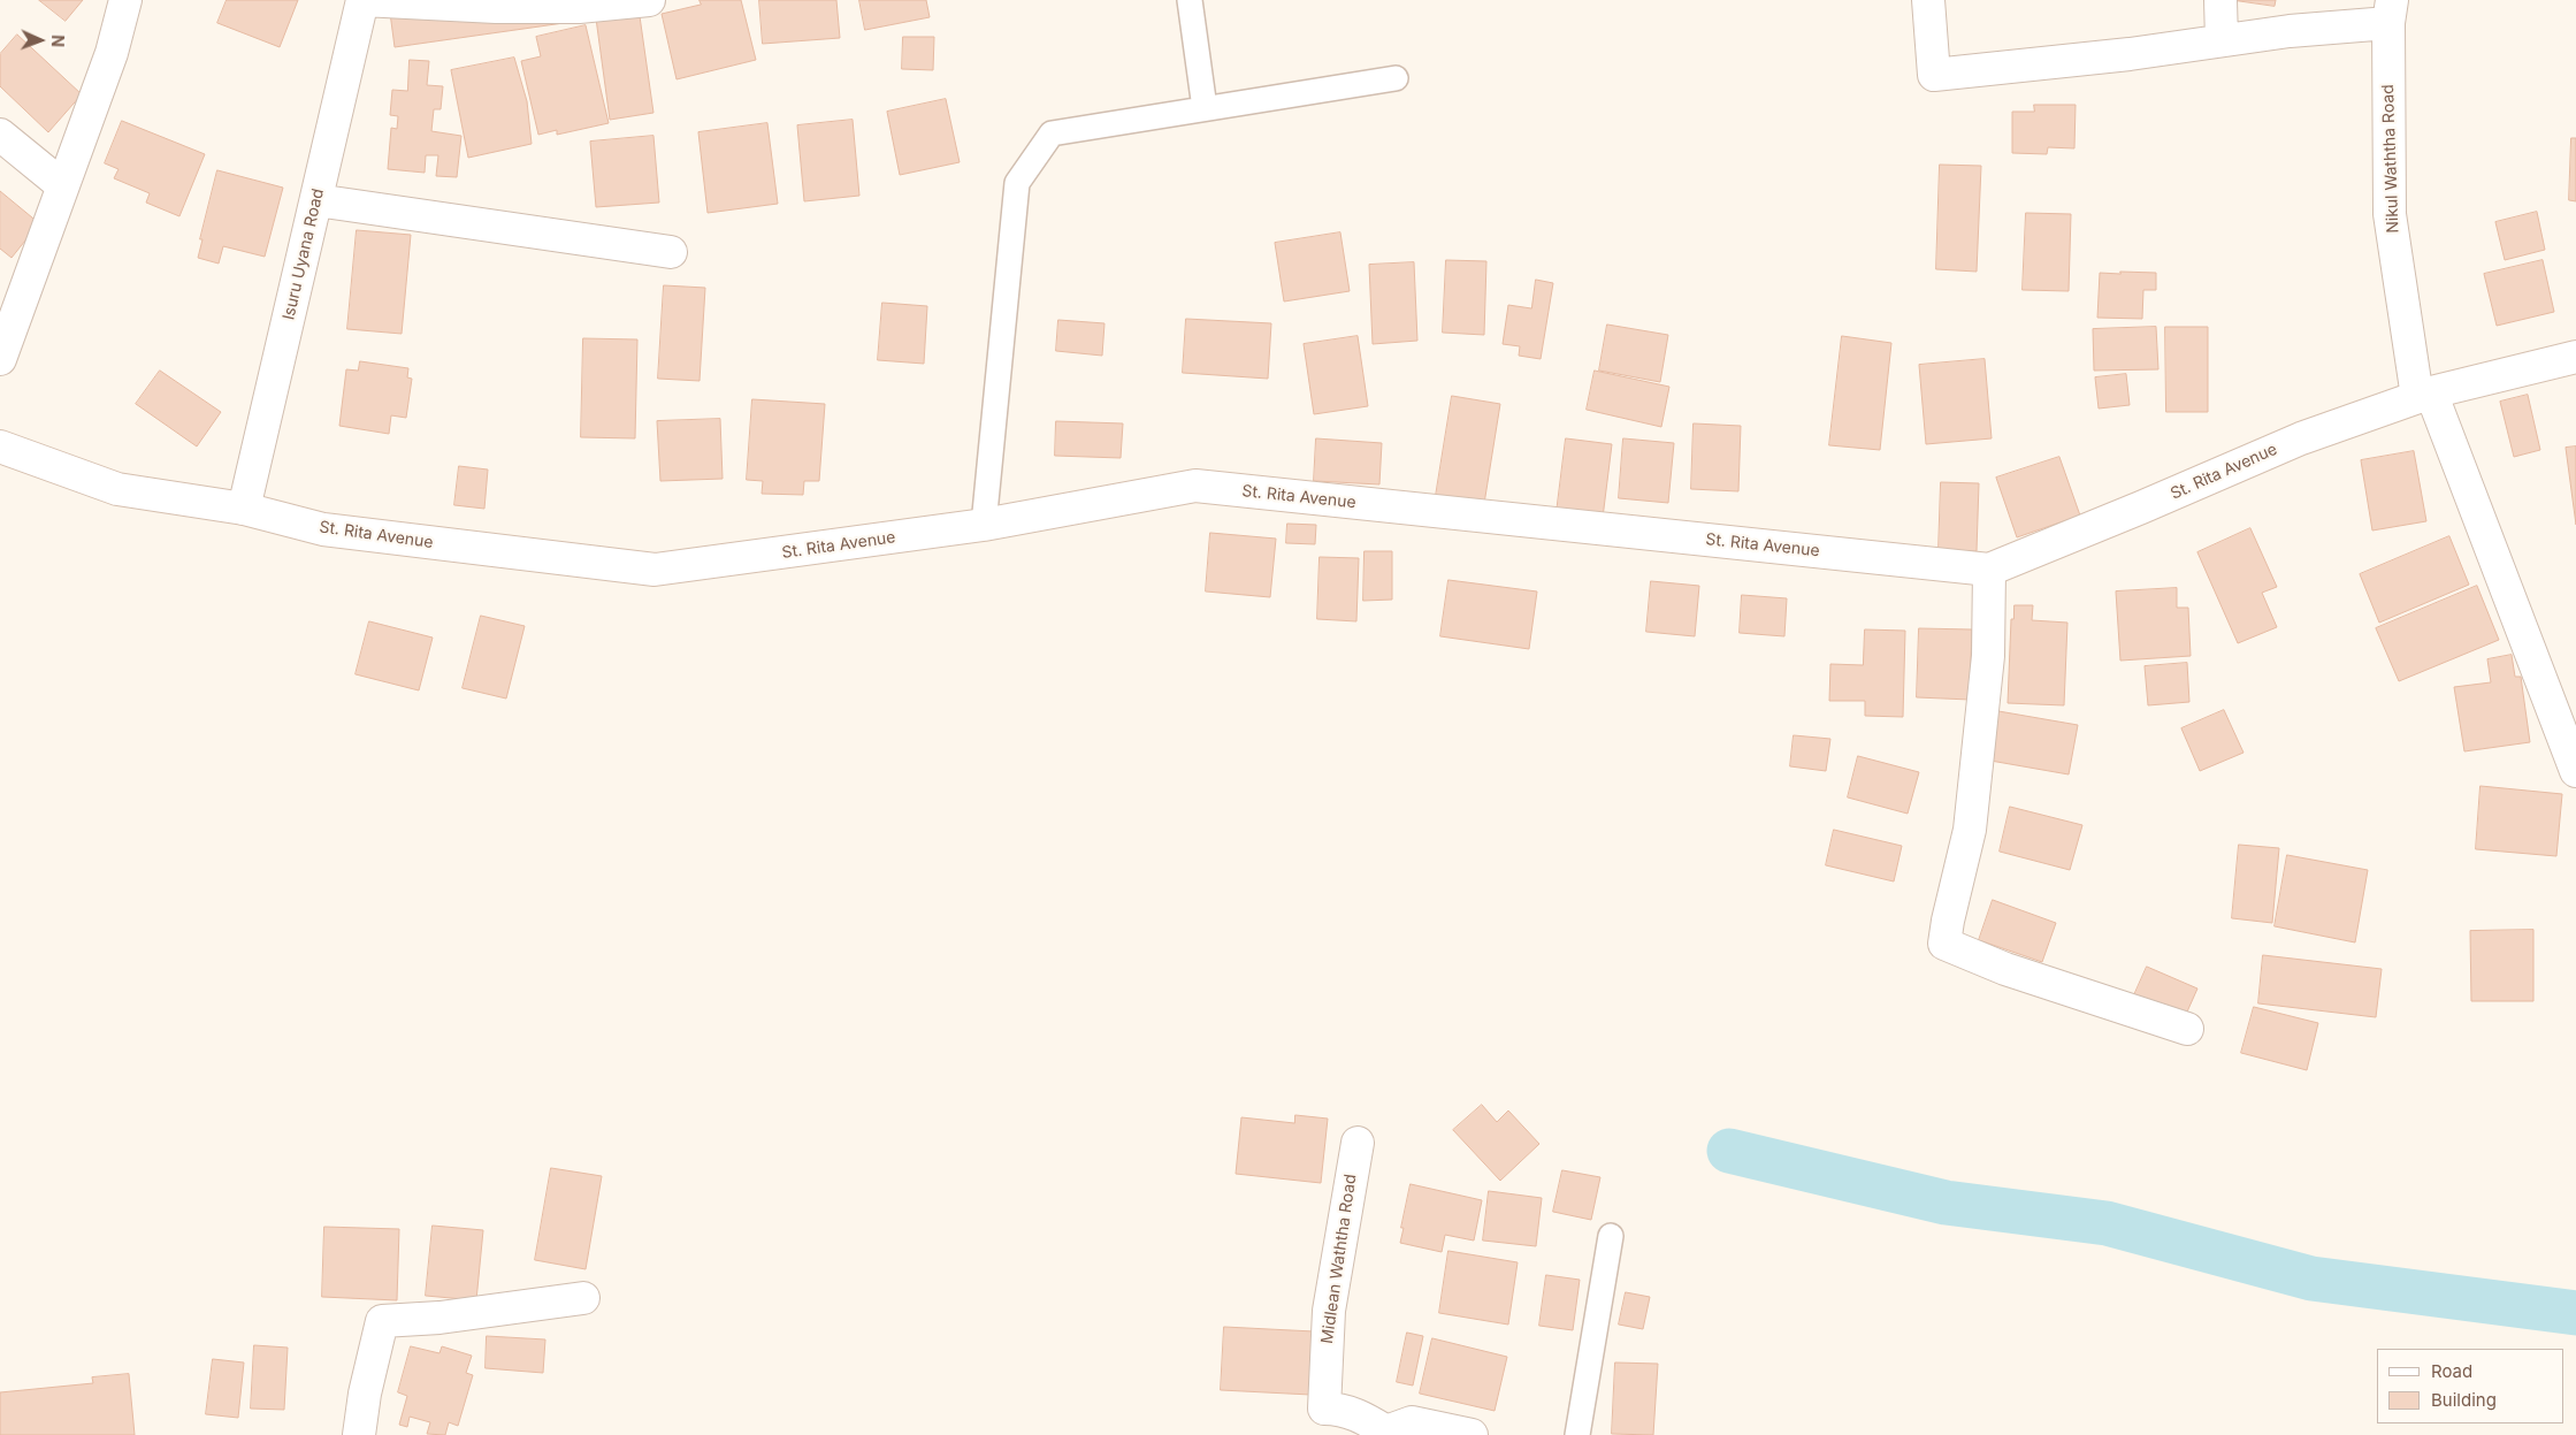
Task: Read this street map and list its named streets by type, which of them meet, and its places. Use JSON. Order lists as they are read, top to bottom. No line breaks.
{"streets":{"street":["Nikul Waththa Road","Isuru Uyana Road","St. Rita Avenue","Midlean Waththa Road"]},"crossings":[["Nikul Waththa Road","St. Rita Avenue"],["Isuru Uyana Road","St. Rita Avenue"]],"legend":["Road","Building"],"north":"right"}
